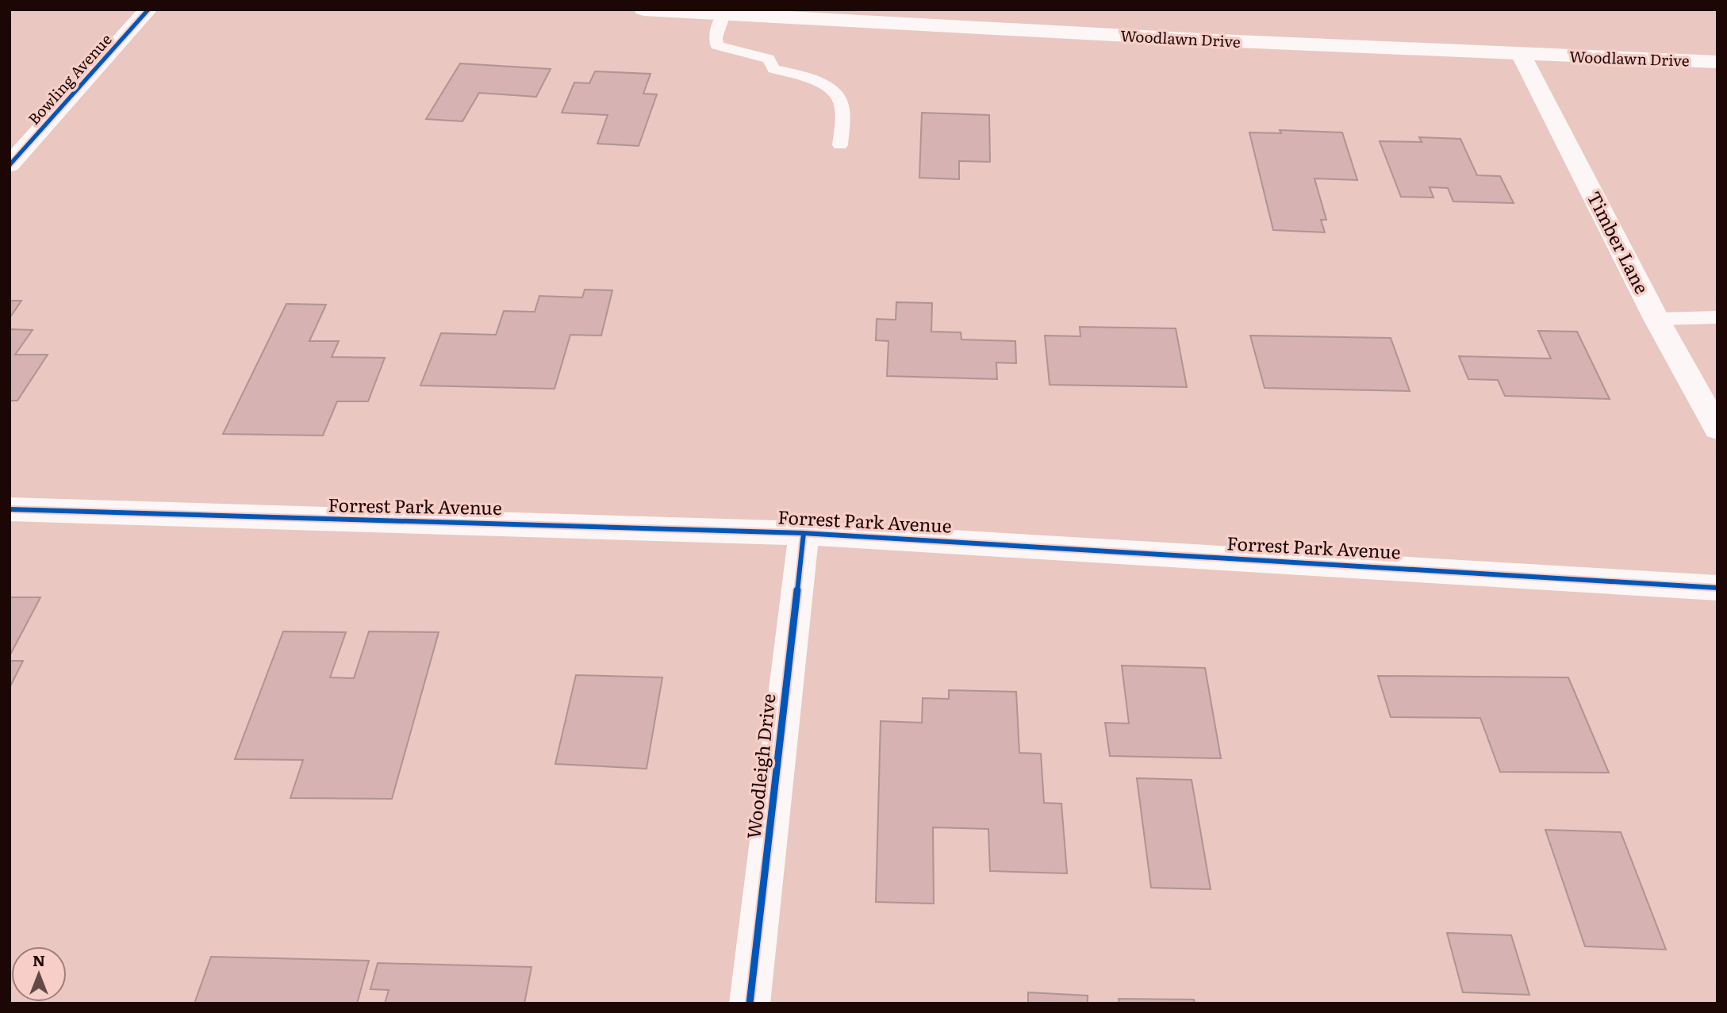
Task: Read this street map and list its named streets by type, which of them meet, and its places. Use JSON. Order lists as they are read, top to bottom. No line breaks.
{"streets":{"street":["Woodlawn Drive","Bowling Avenue","Timber Lane","Forrest Park Avenue","Woodleigh Drive"]},"crossings":[["Woodlawn Drive","Timber Lane"],["Forrest Park Avenue","Woodleigh Drive"]],"north":"top"}
